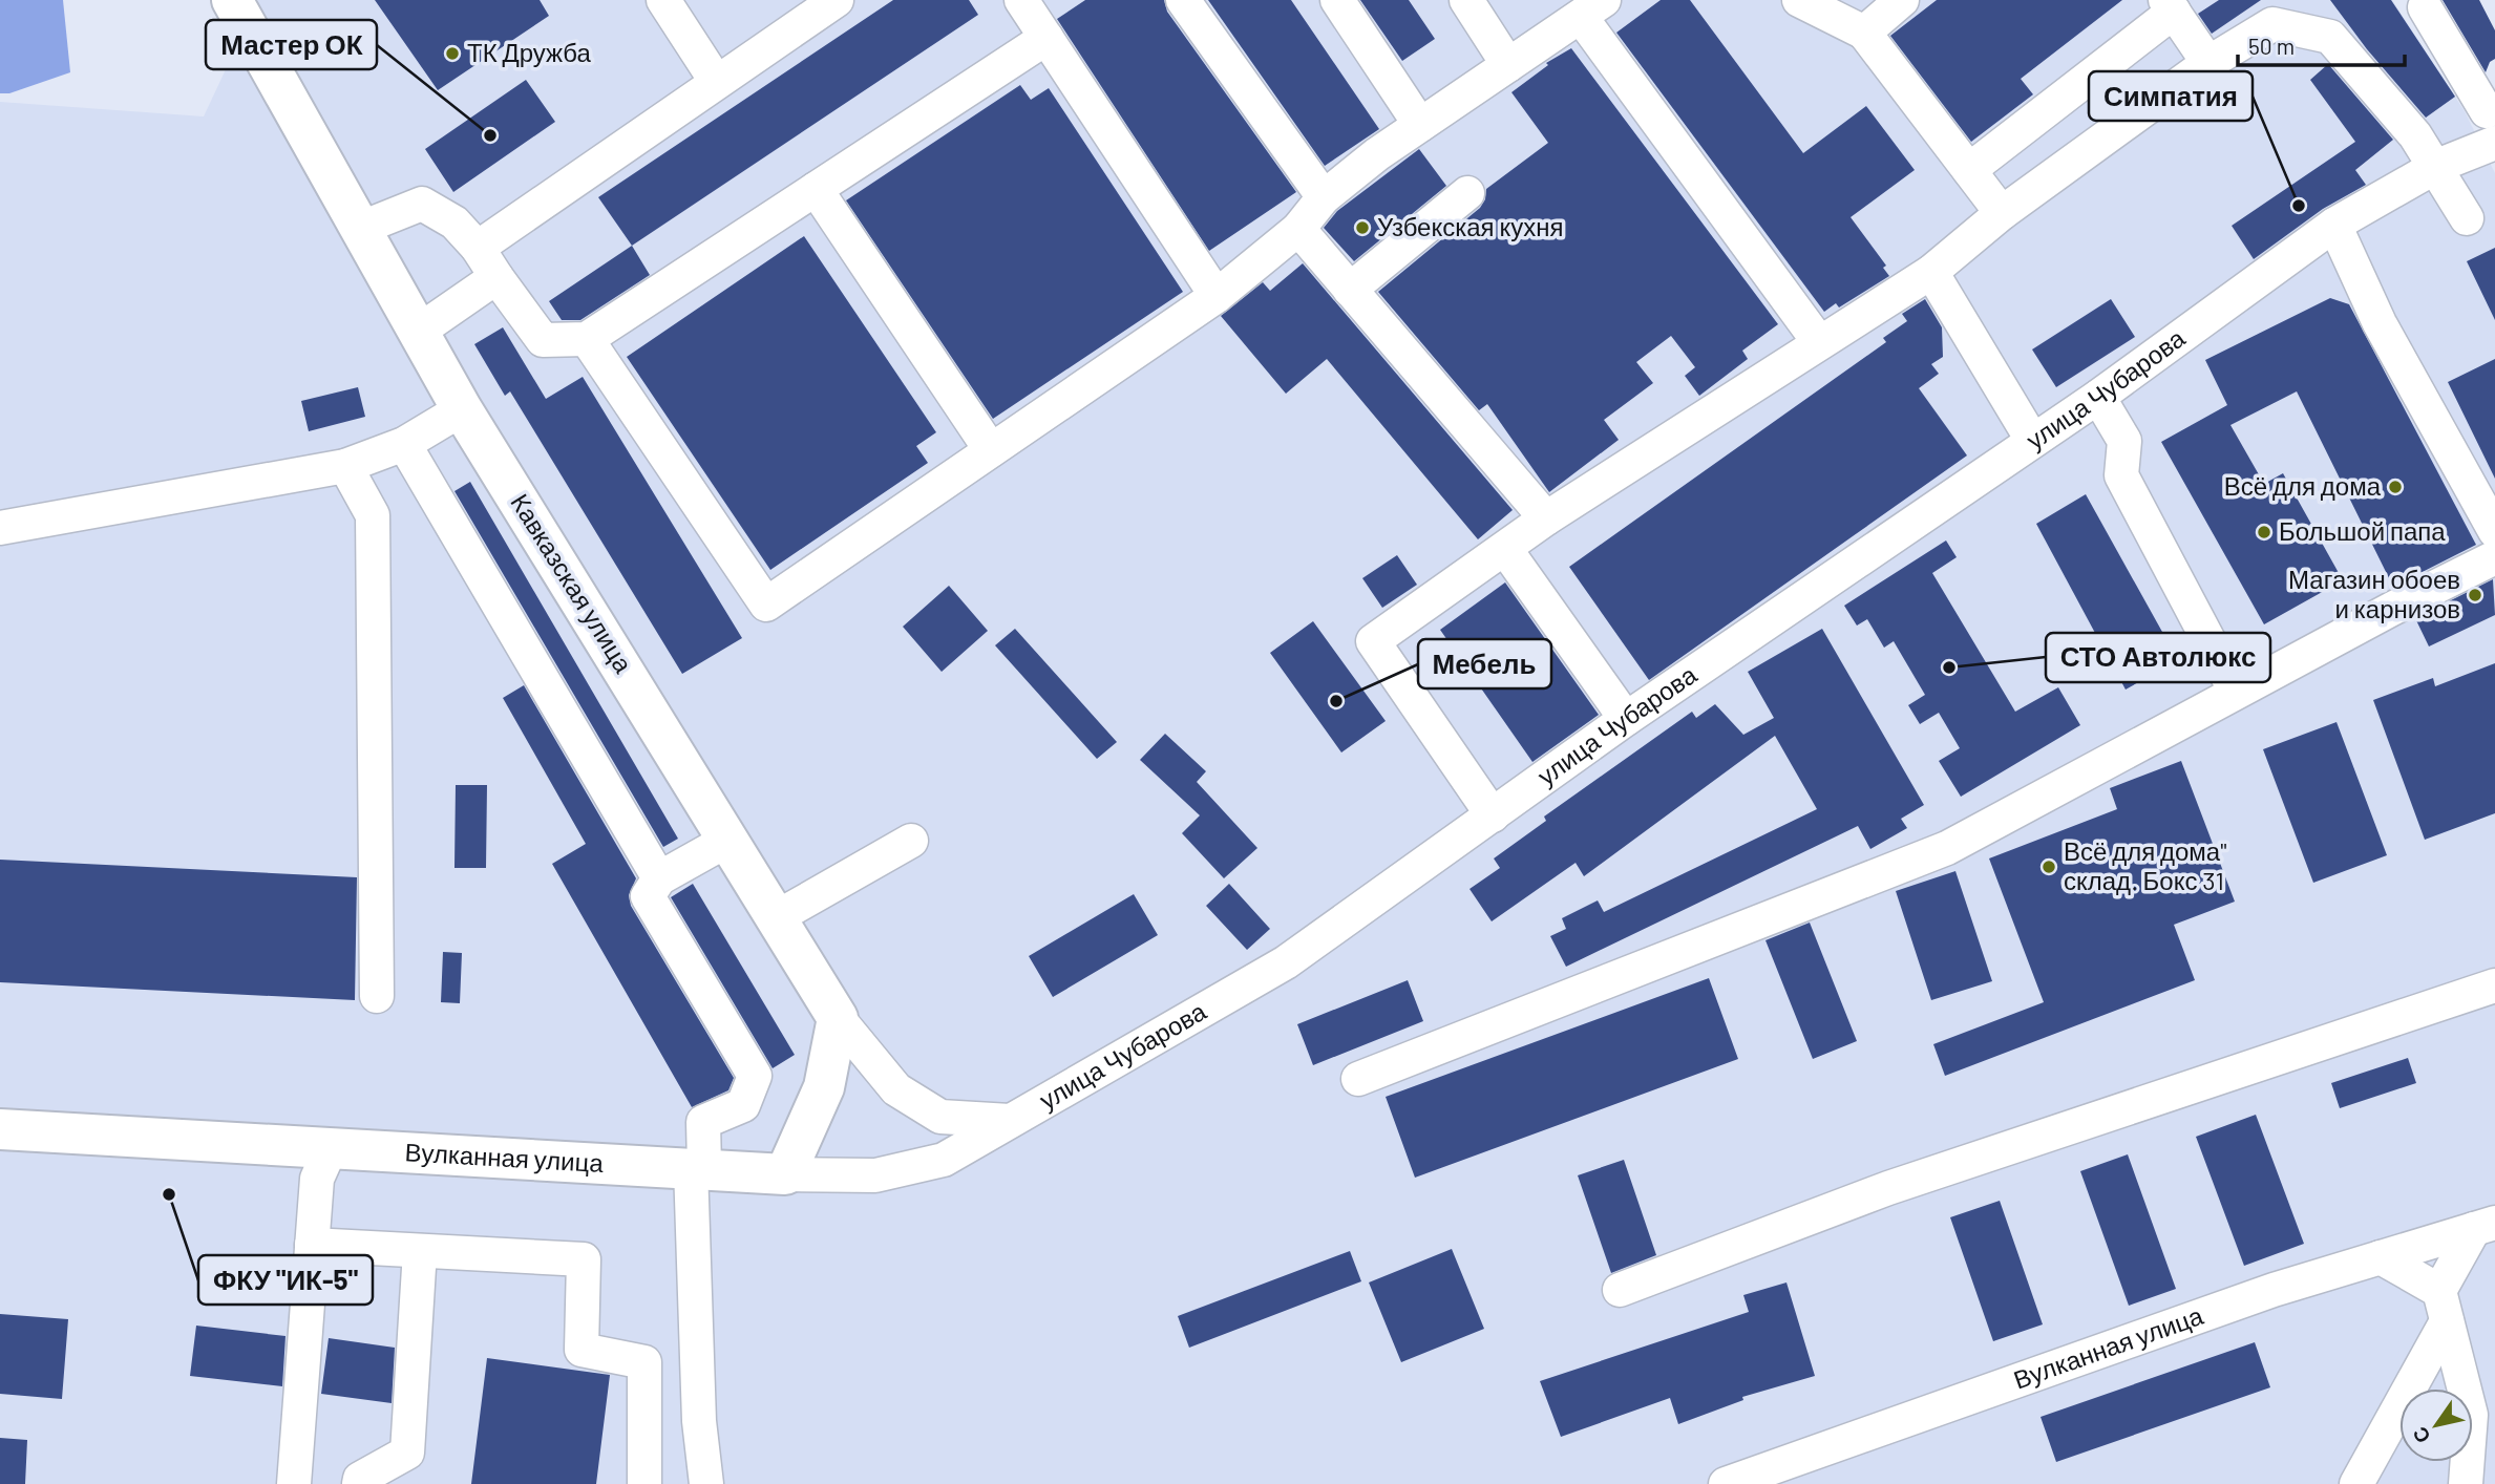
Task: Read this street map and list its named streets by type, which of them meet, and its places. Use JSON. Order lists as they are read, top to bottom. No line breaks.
{"streets":{"main road":["улица Чубарова","Кавказская улица","Вулканная улица"]},"crossings":[["улица Чубарова","Вулканная улица"]],"places":["ТК Дружба","Мастер ОК","Симпатия","Узбекская кухня","Всё для дома","Большой папа","Магазин обоев и карнизов","СТО Автолюкс","Мебель","Всё для дома\" склад. Бокс 31","ФКУ \"ИК-5\""],"scale_bar":"50 m","north":"bottom left"}
